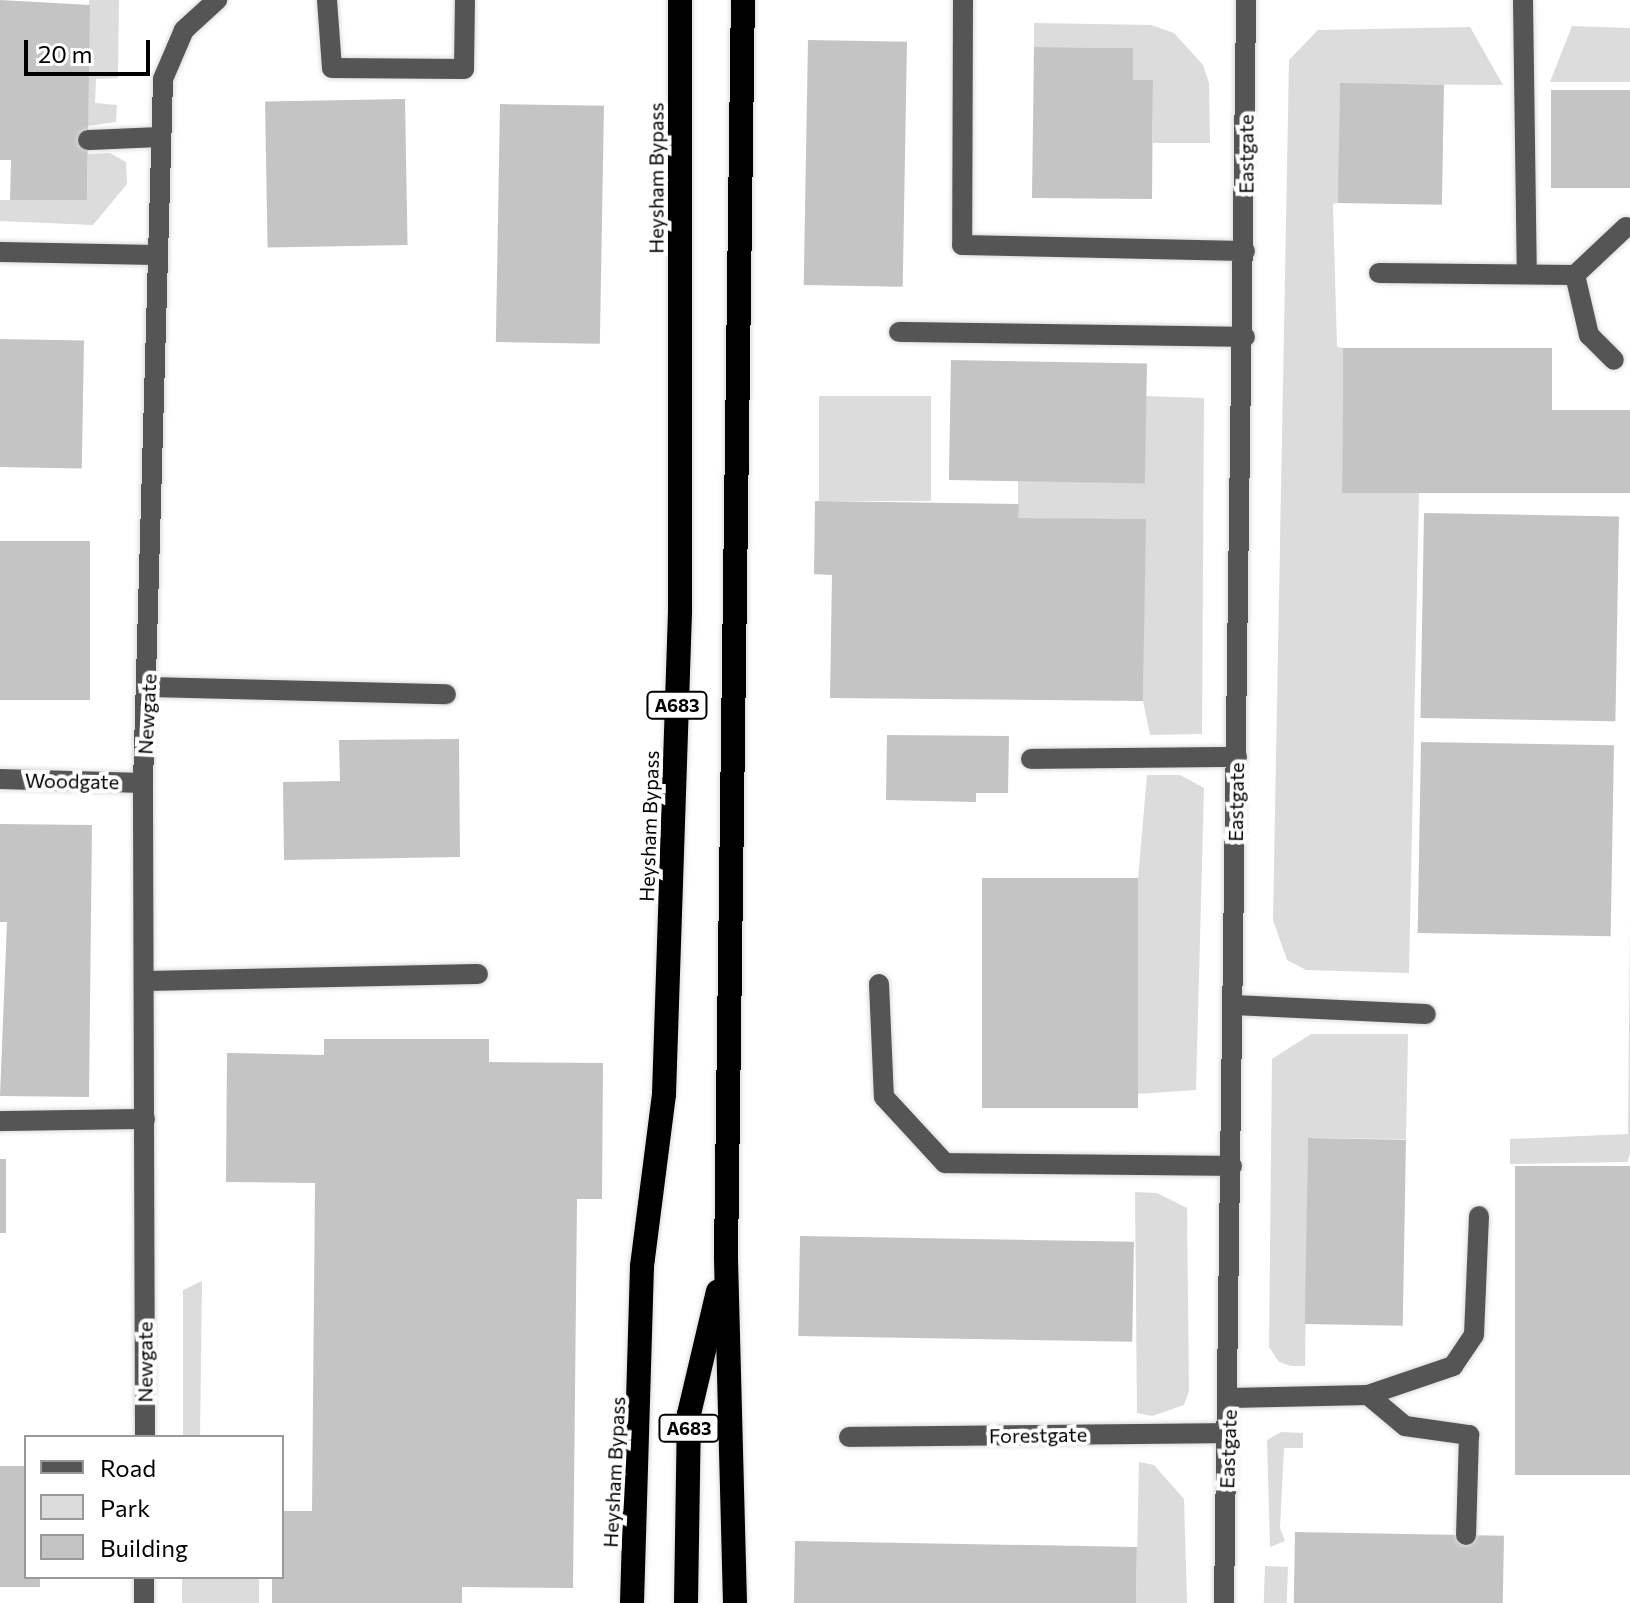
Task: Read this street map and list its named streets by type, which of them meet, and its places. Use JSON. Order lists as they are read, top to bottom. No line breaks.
{"streets":{"highway":["Heysham Bypass","A683"],"street":["Eastgate","Newgate","Woodgate","Forestgate"]},"crossings":[["Eastgate","Forestgate"],["Newgate","Woodgate"]],"legend":["Road","Park","Building"],"scale_bar":"20 m"}
